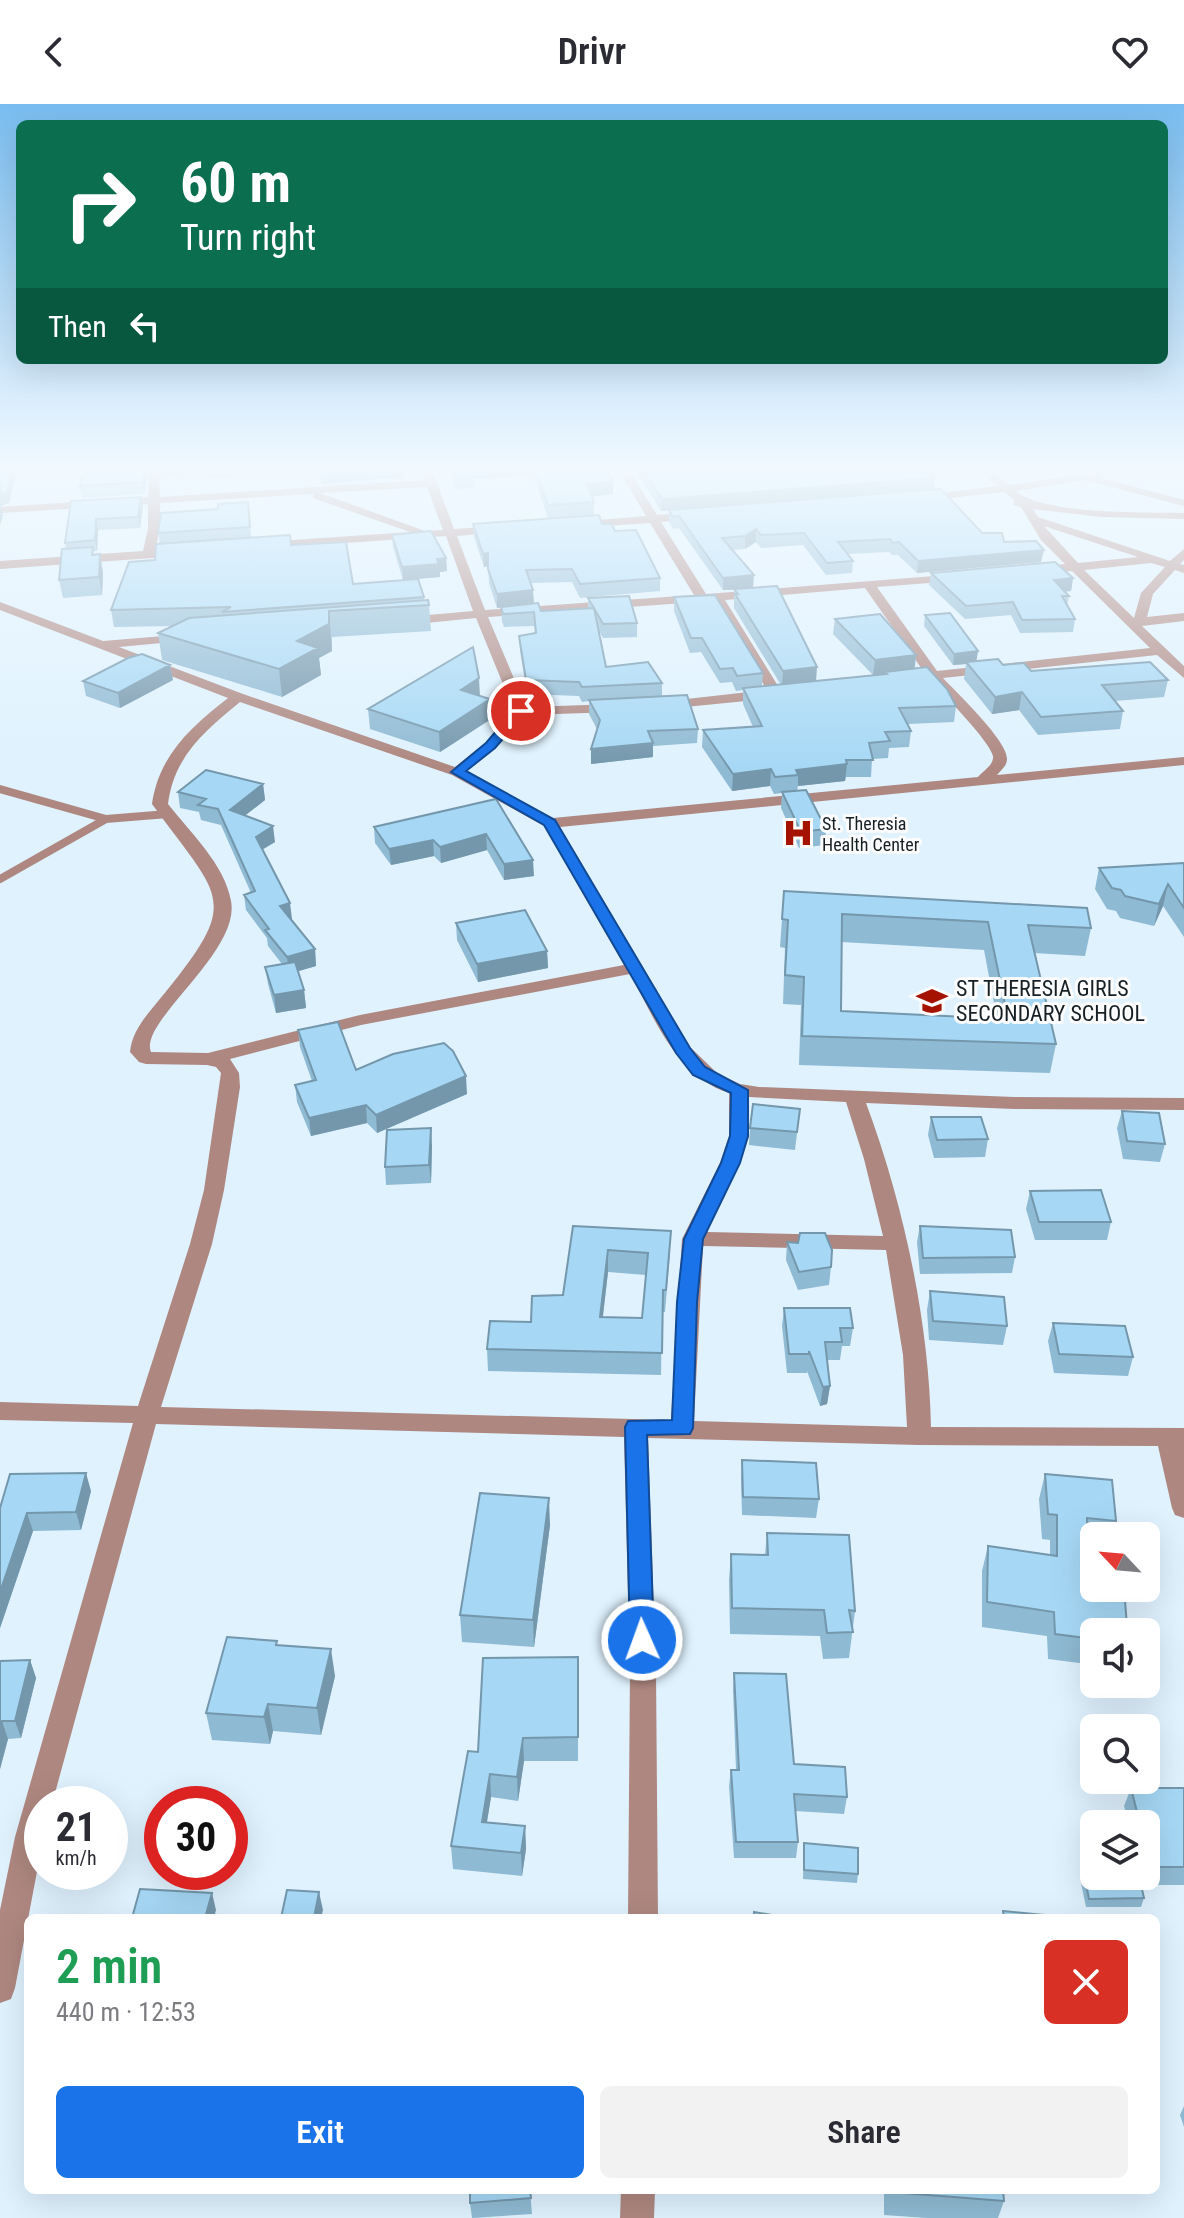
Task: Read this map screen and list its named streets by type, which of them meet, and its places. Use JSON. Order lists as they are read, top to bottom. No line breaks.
{"places":{"hospital":["St. Theresia Health Center"],"school or university":["ST THERESIA GIRLS SECONDARY SCHOOL"]},"north":"top left","page":{"header":"Drivr","turn":["60 m","Turn right"],"then":"Then","speed":"21 km/h","limit":"30","heading":["2 min","440 m · 12:53"],"buttons":["Exit","Share"]}}
